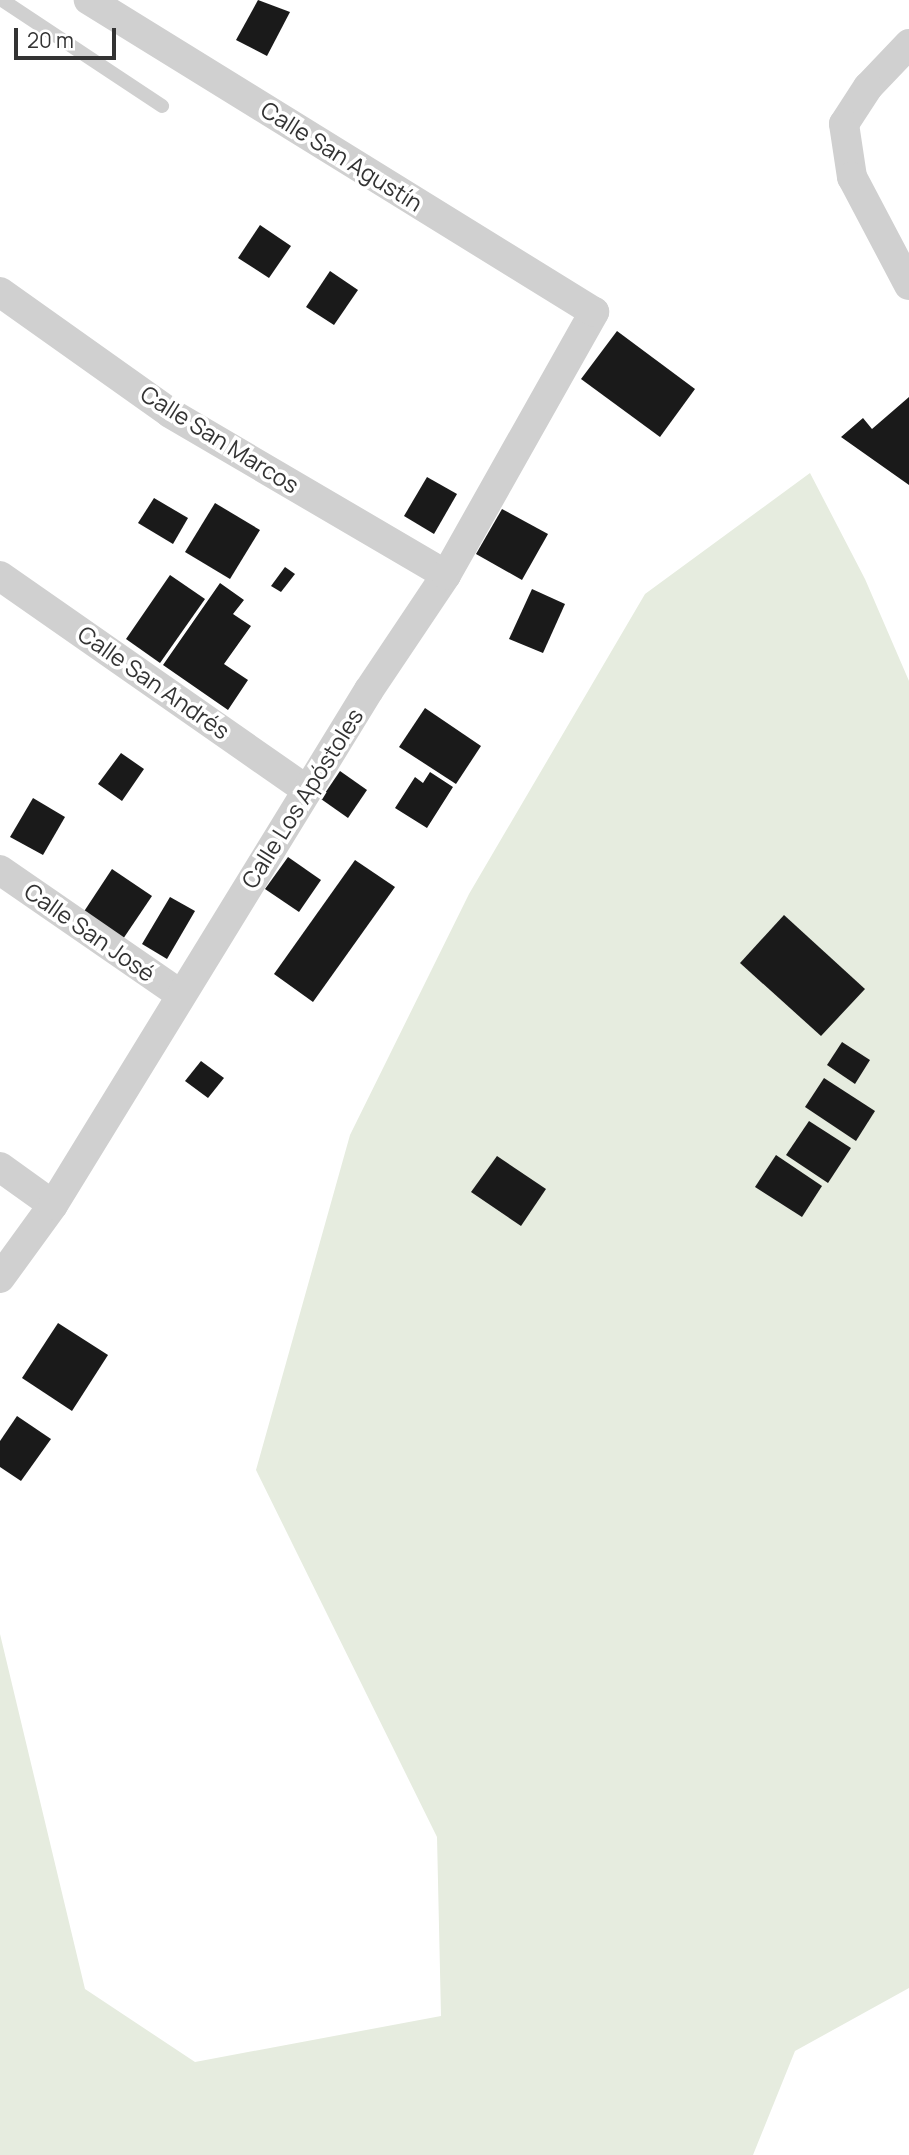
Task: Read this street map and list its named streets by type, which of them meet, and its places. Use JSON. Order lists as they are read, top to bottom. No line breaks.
{"streets":{"street":["Calle San Agustín","Calle San Marcos","Calle San Andrés","Calle Los Apóstoles","Calle San José"]},"crossings":[["Calle San Agustín","Calle Los Apóstoles"],["Calle San Marcos","Calle Los Apóstoles"],["Calle San Andrés","Calle Los Apóstoles"],["Calle Los Apóstoles","Calle San José"]],"scale_bar":"20 m"}
